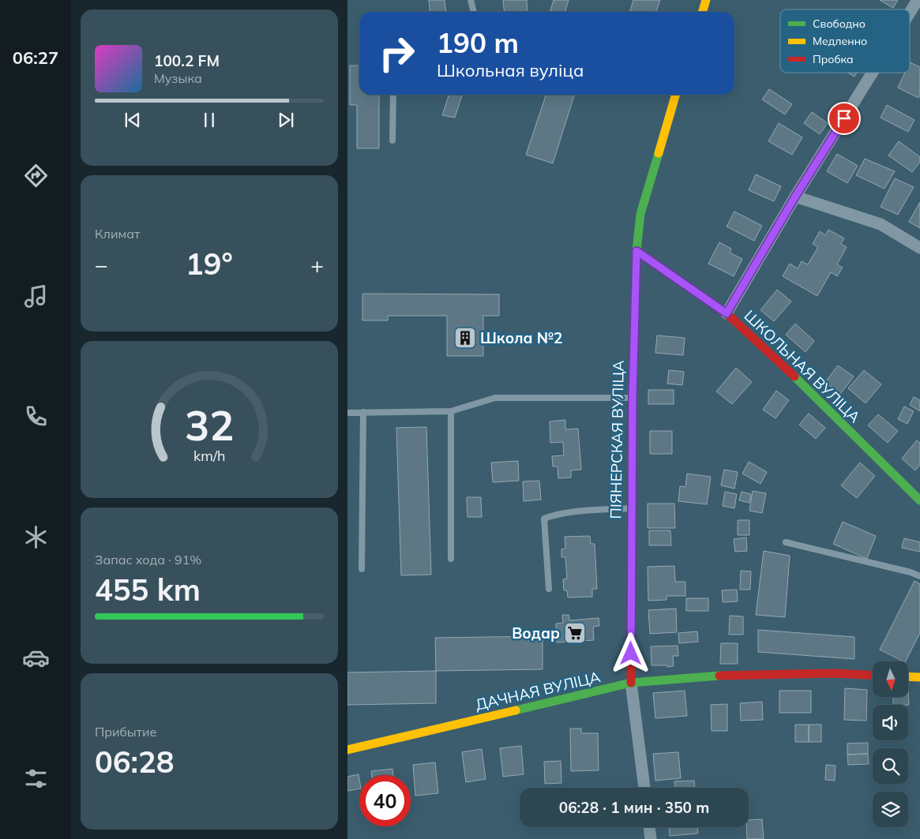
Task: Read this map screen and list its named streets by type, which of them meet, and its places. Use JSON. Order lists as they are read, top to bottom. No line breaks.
{"streets":{"street":["ШКОЛЬНАЯ ВУЛІЦА","ПІЯНЕРСКАЯ ВУЛІЦА","ДАЧНАЯ ВУЛІЦА"]},"crossings":[["ШКОЛЬНАЯ ВУЛІЦА","ПІЯНЕРСКАЯ ВУЛІЦА"],["ПІЯНЕРСКАЯ ВУЛІЦА","ДАЧНАЯ ВУЛІЦА"]],"places":{"building":["Школа №2"],"supermarket":["Водар"]},"legend":["Свободно","Медленно","Пробка"],"north":"bottom","page":{"tabs":"06:27","turn":["190 m","Школьная вуліца"],"song":["100.2 FM","Музыка"],"tile":["Климат",["Запас хода · 91%","455 km"],["Прибытие","06:28"]],"heat":["−","19°","+"],"limit":"40","trip":"06:28 · 1 мин · 350 m","gauge":["32","km/h"]}}
